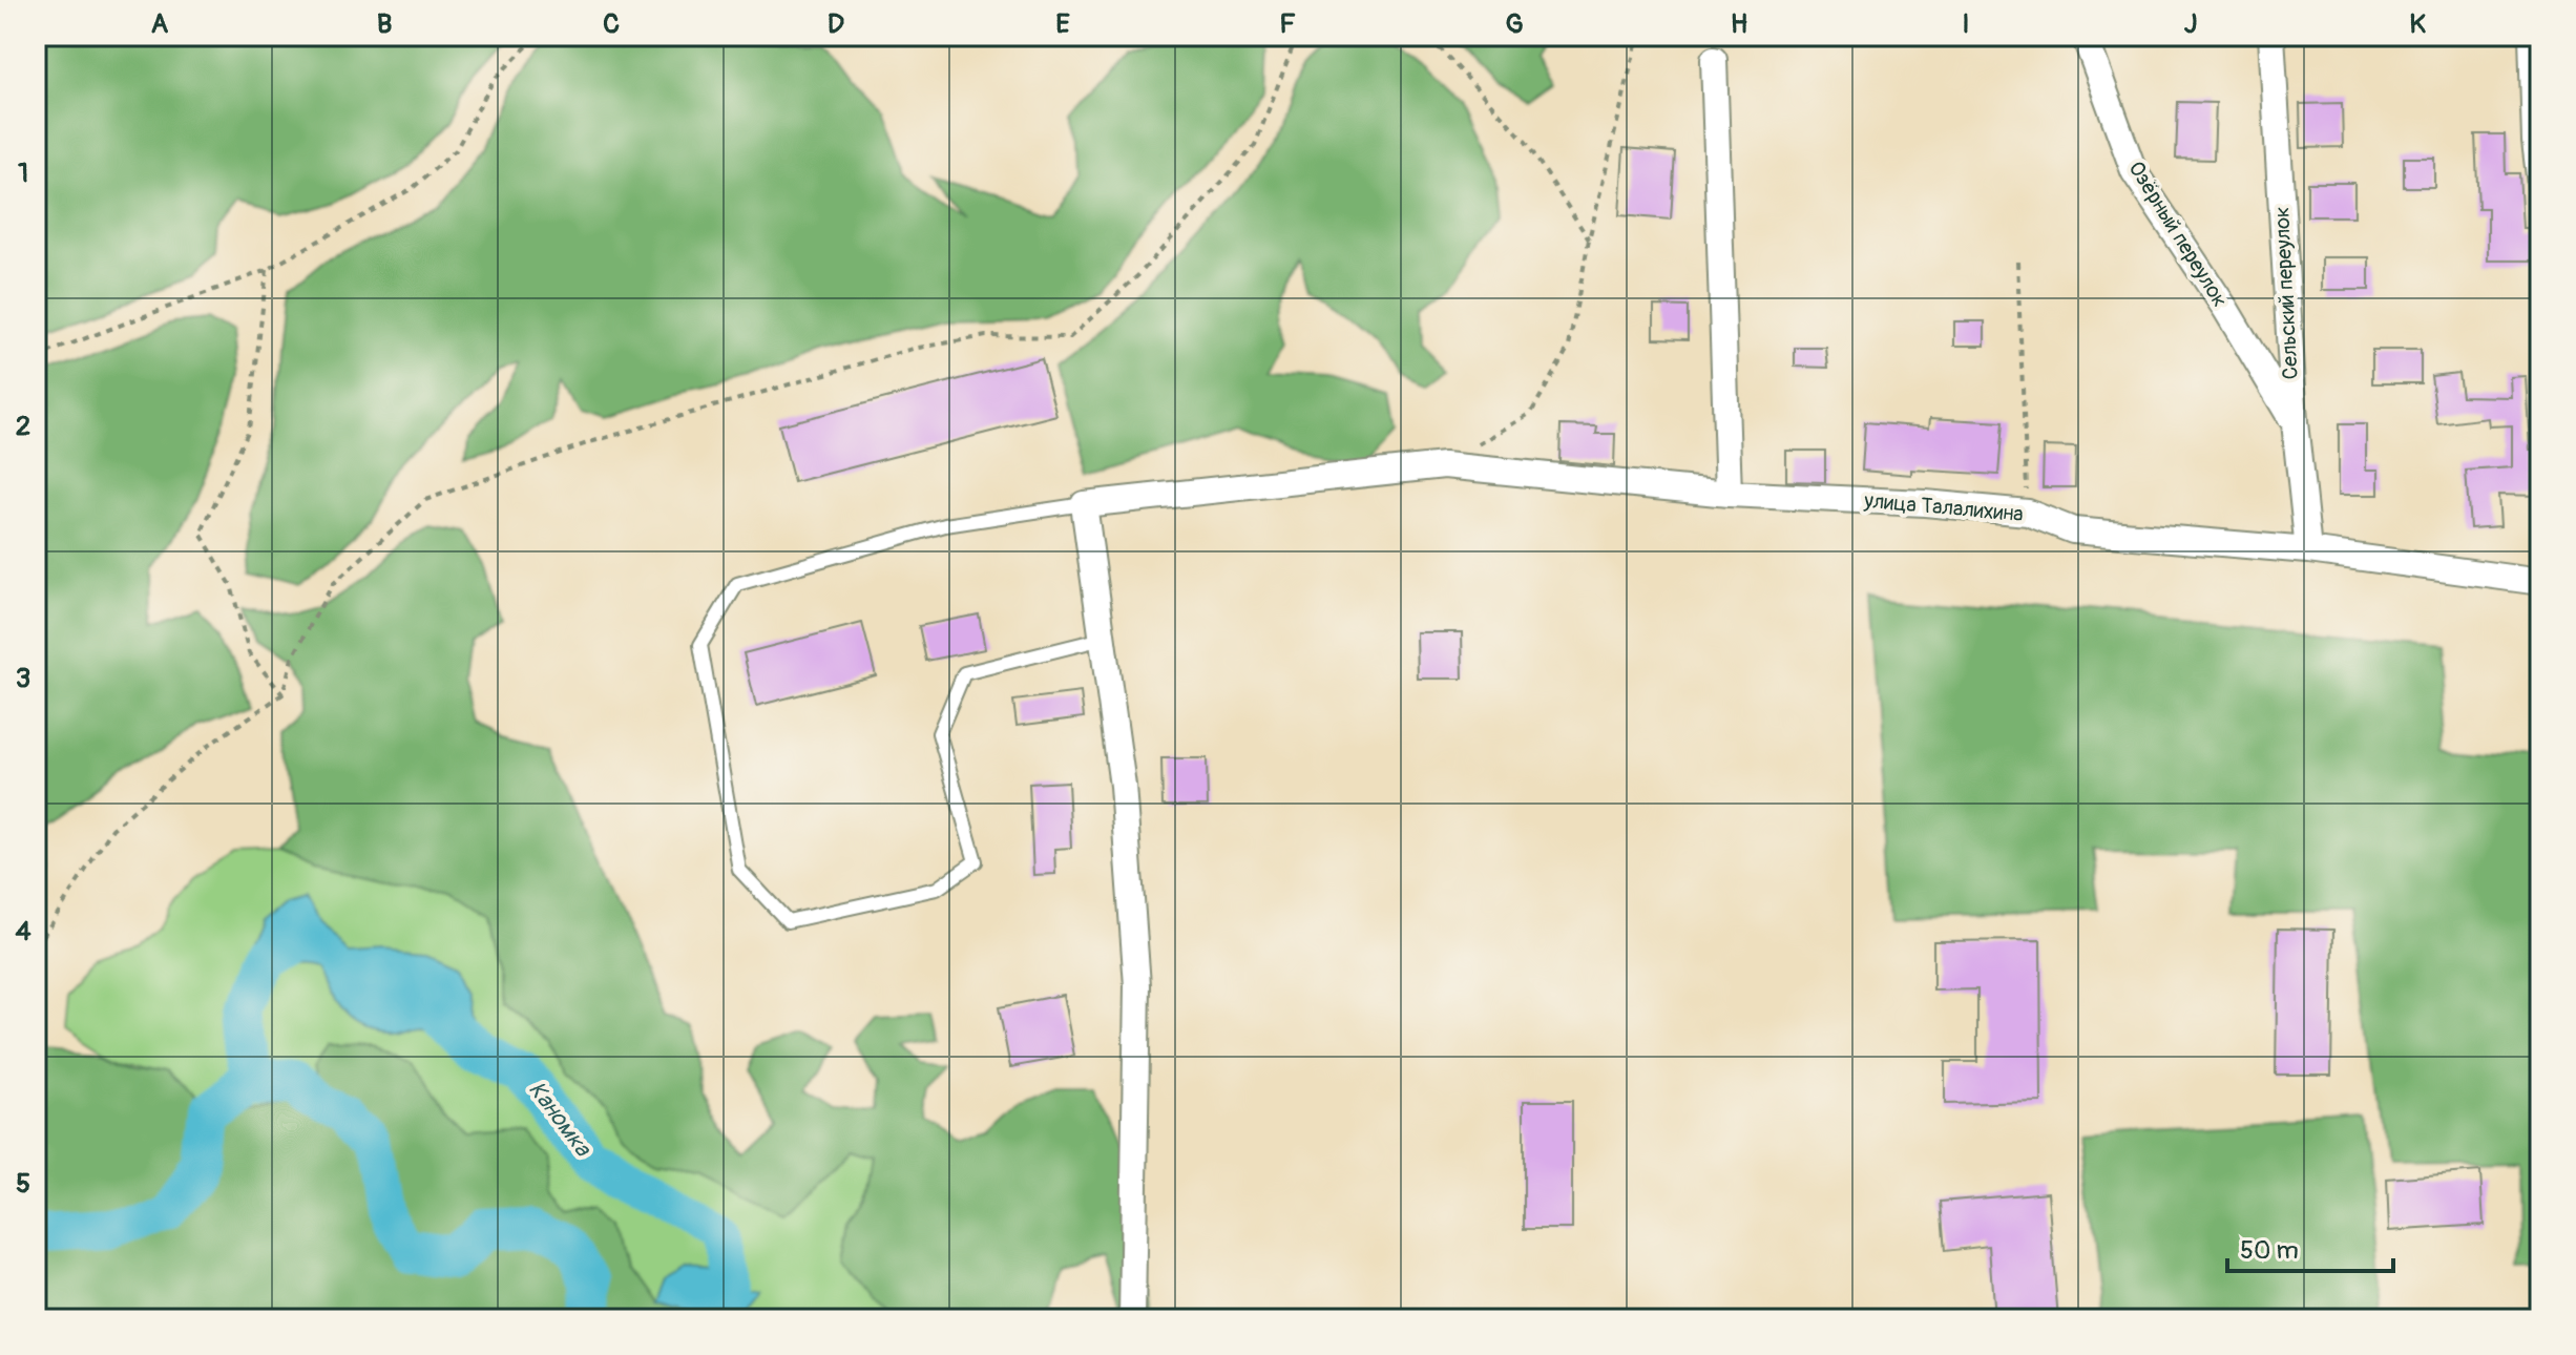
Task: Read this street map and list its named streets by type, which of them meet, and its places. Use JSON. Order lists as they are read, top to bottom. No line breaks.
{"streets":{"street":["Озёрный переулок","Сельский переулок","улица Талалихина"]},"crossings":[["Озёрный переулок","Сельский переулок"],["Сельский переулок","улица Талалихина"]],"water":["Каномка"],"scale_bar":"50 m","grid":{"columns":["A","B","C","D","E","F","G","H","I","J","K"],"rows":["1","2","3","4","5"]}}
